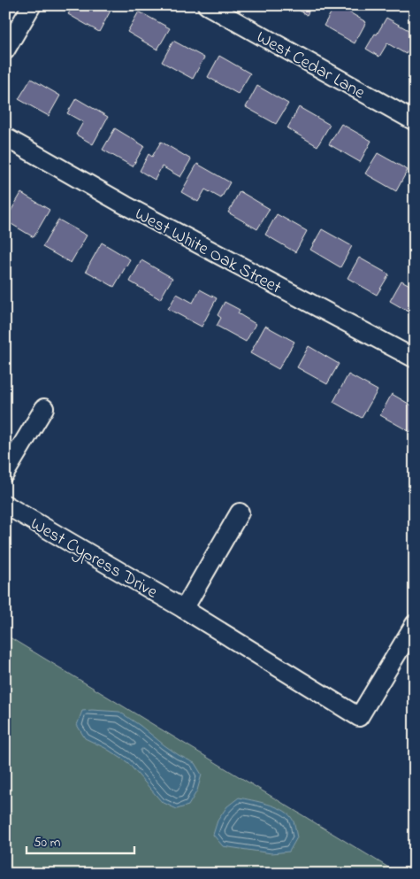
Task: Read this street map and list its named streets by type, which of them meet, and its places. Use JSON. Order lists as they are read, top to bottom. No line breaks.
{"streets":{"street":["West Cedar Lane","West White Oak Street","West Cypress Drive"]},"scale_bar":"50 m"}
